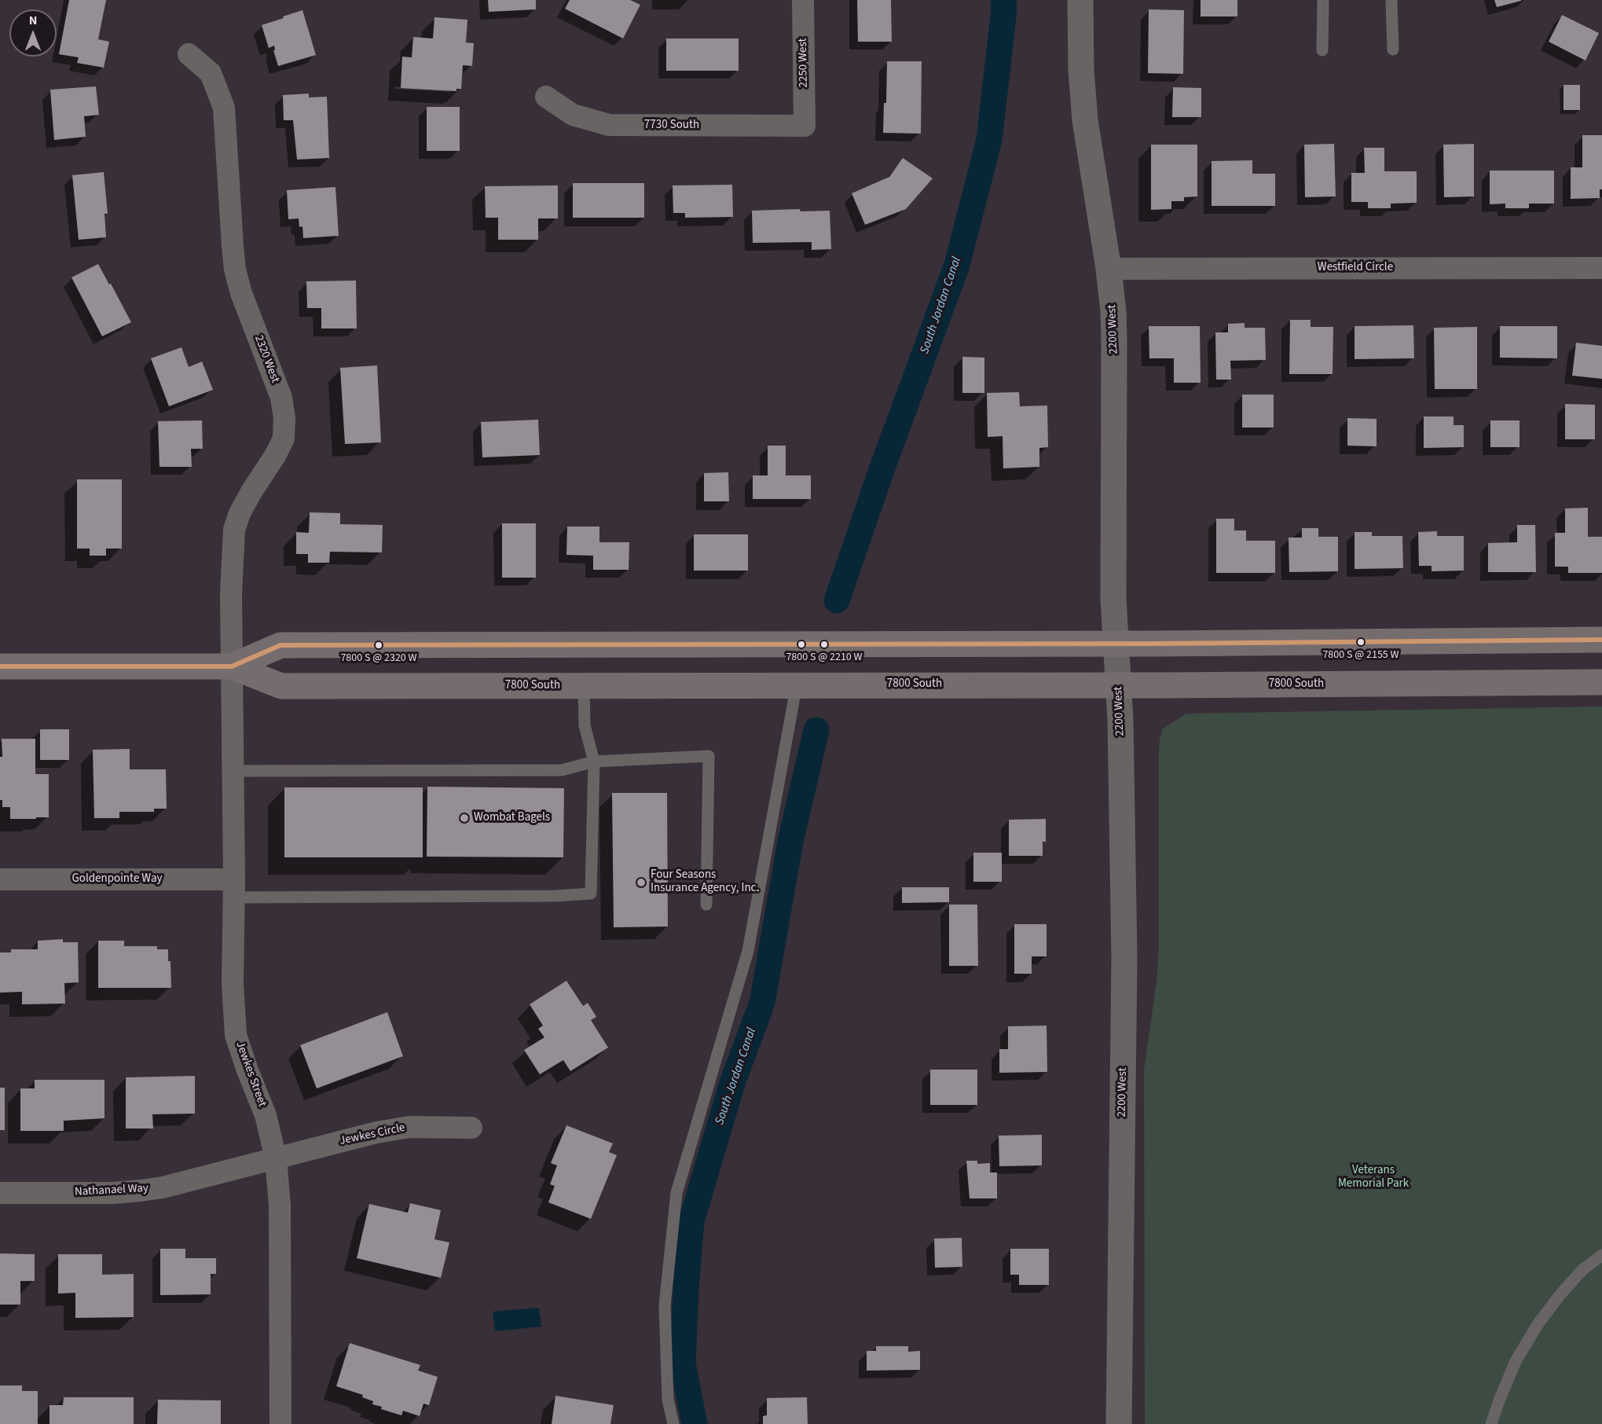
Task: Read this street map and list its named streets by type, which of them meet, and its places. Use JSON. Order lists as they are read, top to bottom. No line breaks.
{"streets":{"main road":["7800 South"],"street":["2250 West","7730 South","Westfield Circle","2200 West","2320 West","Goldenpointe Way","Jewkes Street","Jewkes Circle","Nathanael Way"]},"crossings":[["2250 West","7730 South"],["Westfield Circle","2200 West"],["2200 West","7800 South"],["2320 West","7800 South"],["2320 West","Jewkes Street"],["7800 South","Jewkes Street"],["Goldenpointe Way","Jewkes Street"],["Jewkes Street","Jewkes Circle"],["Jewkes Street","Nathanael Way"],["Jewkes Circle","Nathanael Way"]],"water":["South Jordan Canal"],"parks":["Veterans Memorial Park"],"places":["7800 S @ 2155 W","7800 S @ 2210 W","7800 S @ 2320 W","Wombat Bagels","Four Seasons Insurance Agency, Inc."],"north":"top"}
